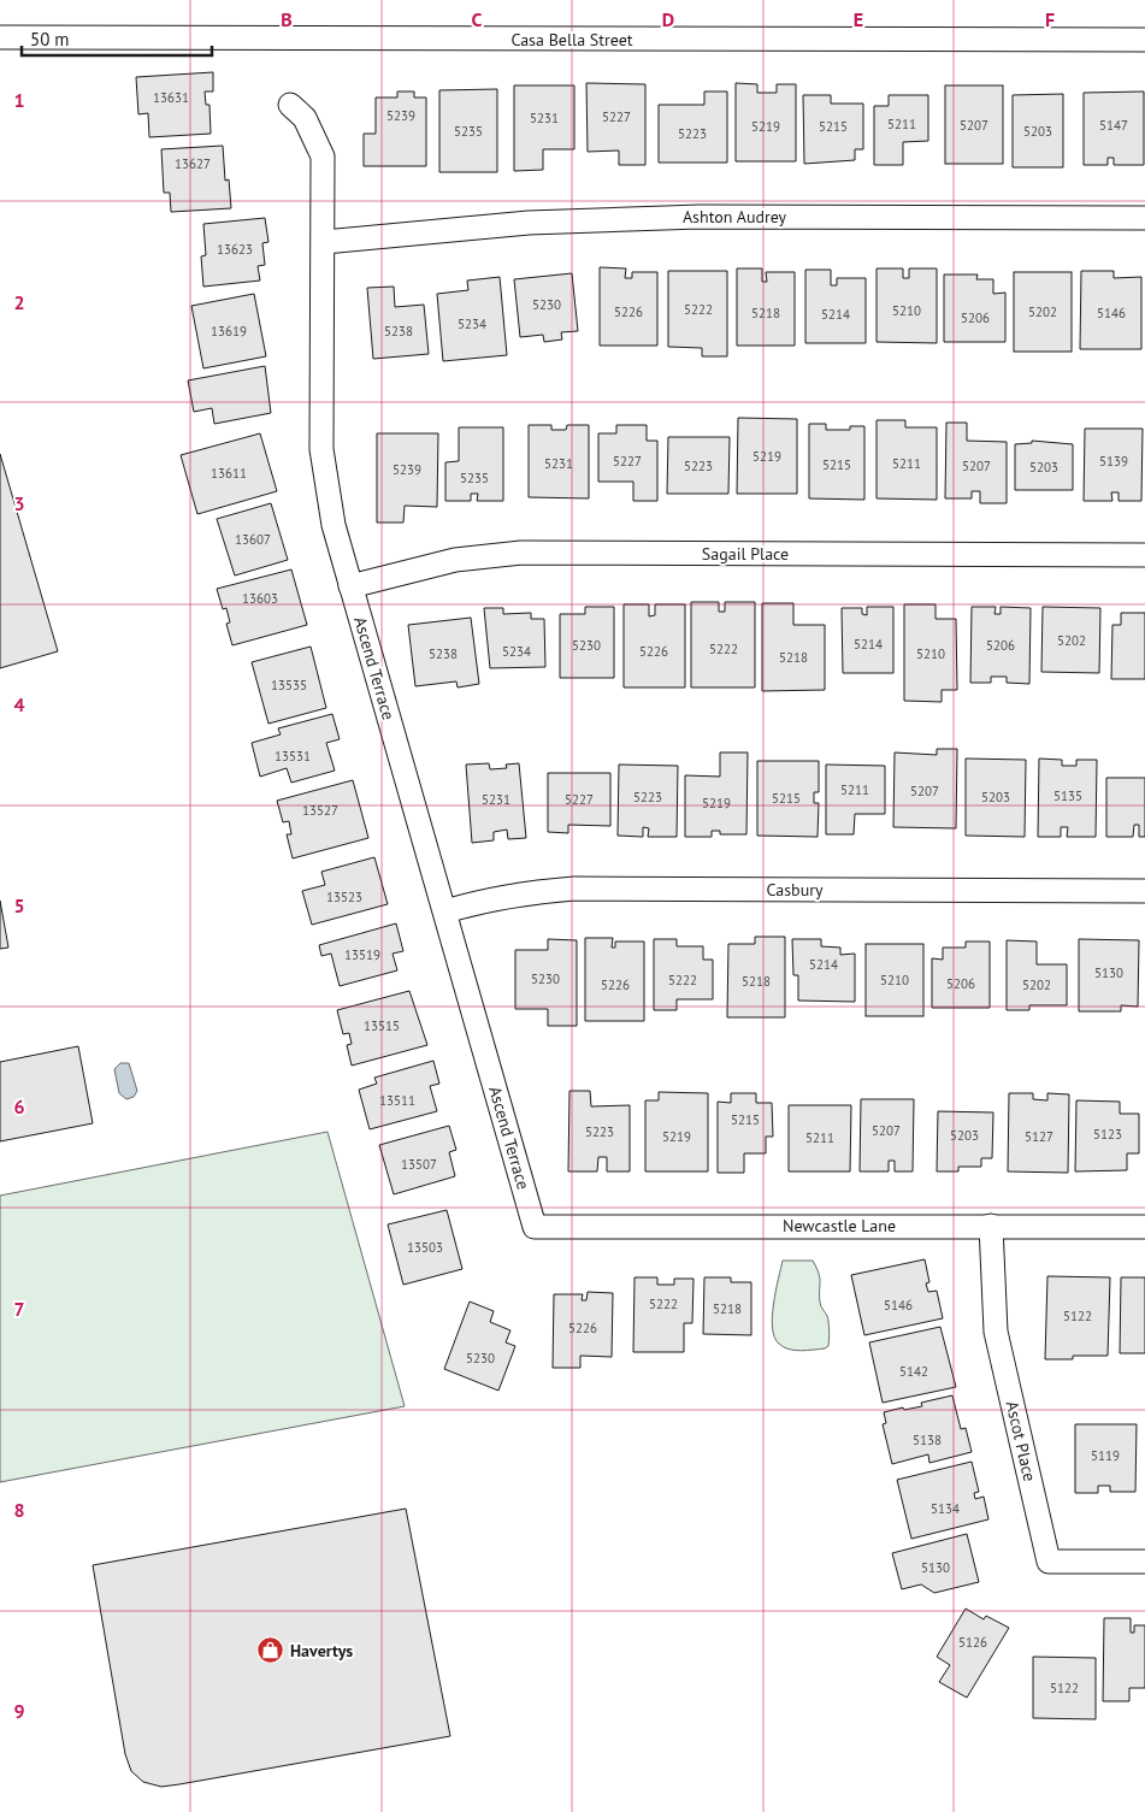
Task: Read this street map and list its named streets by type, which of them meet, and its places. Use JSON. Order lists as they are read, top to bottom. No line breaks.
{"streets":{"street":["Casa Bella Street","Ashton Audrey","Sagail Place","Ascend Terrace","Casbury","Newcastle Lane","Ascot Place"]},"crossings":[["Ashton Audrey","Ascend Terrace"],["Sagail Place","Ascend Terrace"],["Ascend Terrace","Casbury"],["Ascend Terrace","Newcastle Lane"],["Newcastle Lane","Ascot Place"]],"places":{"shop":["Havertys"]},"house_numbers":["13631","5239","5227","5231","5211","5207","5147","5219","5215","5235","5203","5223","13627","13623","5230","5222","5210","5226","5202","5218","5146","5214","5206","5234","13619","5238","5219","5227","5139","5231","5211","5215","5223","5207","5203","5239","13611","5235","13607","13603","5202","5214","5230","5206","5222","5234","5226","5238","5210","5218","13535","13531","5211","5207","5135","5223","5203","5215","5231","5227","5219","13527","13523","13519","5214","5130","5230","5222","5210","5218","5206","5226","5202","13515","13511","5215","5207","5223","5123","5203","5219","5127","5211","13507","13503","5222","5146","5218","5122","5226","5230","5142","5138","5119","5134","5130","5126","5122"],"scale_bar":"50 m","grid":{"columns":["B","C","D","E","F"],"rows":["1","2","3","4","5","6","7","8","9"]}}
